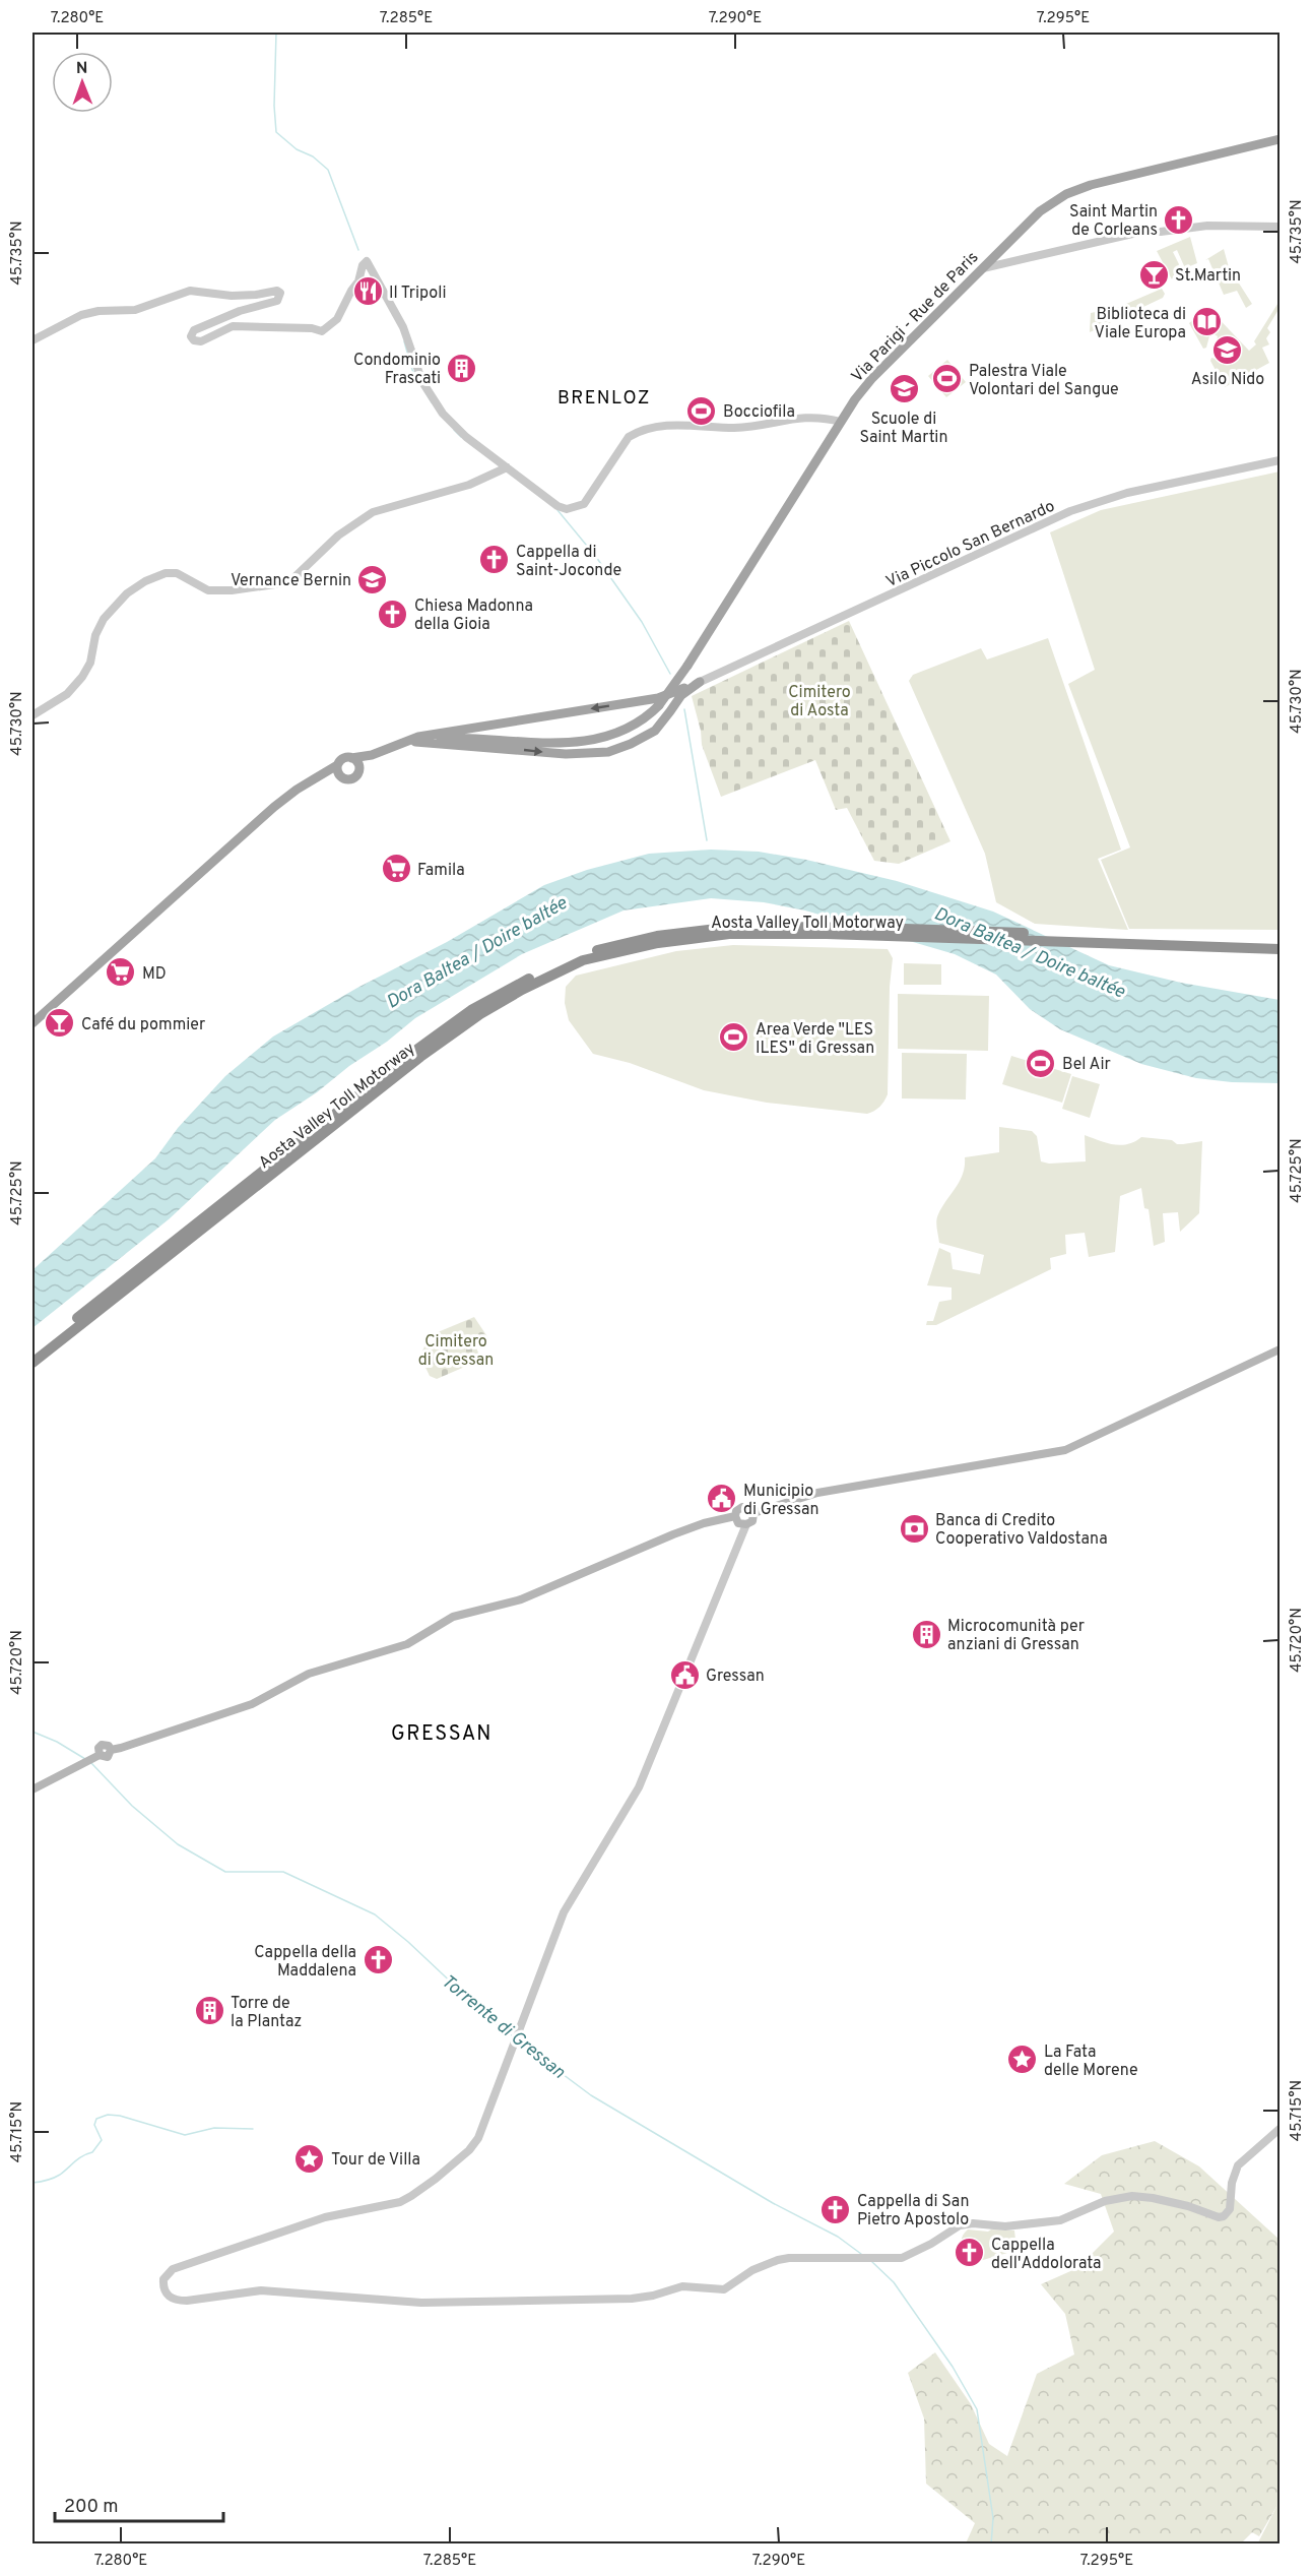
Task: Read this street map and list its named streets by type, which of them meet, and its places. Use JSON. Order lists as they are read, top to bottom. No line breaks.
{"streets":{"highway":["Aosta Valley Toll Motorway"],"main road":["Via Parigi - Rue de Paris"],"street":["Via Piccolo San Bernardo"]},"districts":["BRENLOZ","GRESSAN"],"water":["Dora Baltea / Doire baltée","Torrente di Gressan"],"parks":["Cimitero di Aosta","Cimitero di Gressan"],"places":{"church":["Saint Martin de Corleans","Cappella di Saint-Joconde","Chiesa Madonna della Gioia","Cappella della Maddalena","Cappella di San Pietro Apostolo","Cappella dell'Addolorata"],"bar":["St.Martin","Café du pommier"],"restaurant":["Il Tripoli"],"library":["Biblioteca di Viale Europa"],"school or university":["Asilo Nido","Scuole di Saint Martin","Vernance Bernin"],"building":["Condominio Frascati","Microcomunità per anziani di Gressan","Torre de la Plantaz"],"sports":["Palestra Viale Volontari del Sangue","Bocciofila","Area Verde \"LES ILES\" di Gressan","Bel Air"],"supermarket":["Famila","MD"],"public building":["Municipio di Gressan","Gressan"],"bank":["Banca di Credito Cooperativo Valdostana"],"place":["La Fata delle Morene","Tour de Villa"]},"scale_bar":"200 m","north":"top","coordinates":["7.280°E","7.285°E","7.290°E","7.295°E","45.735°N","45.730°N","45.725°N","45.720°N","45.715°N"]}
